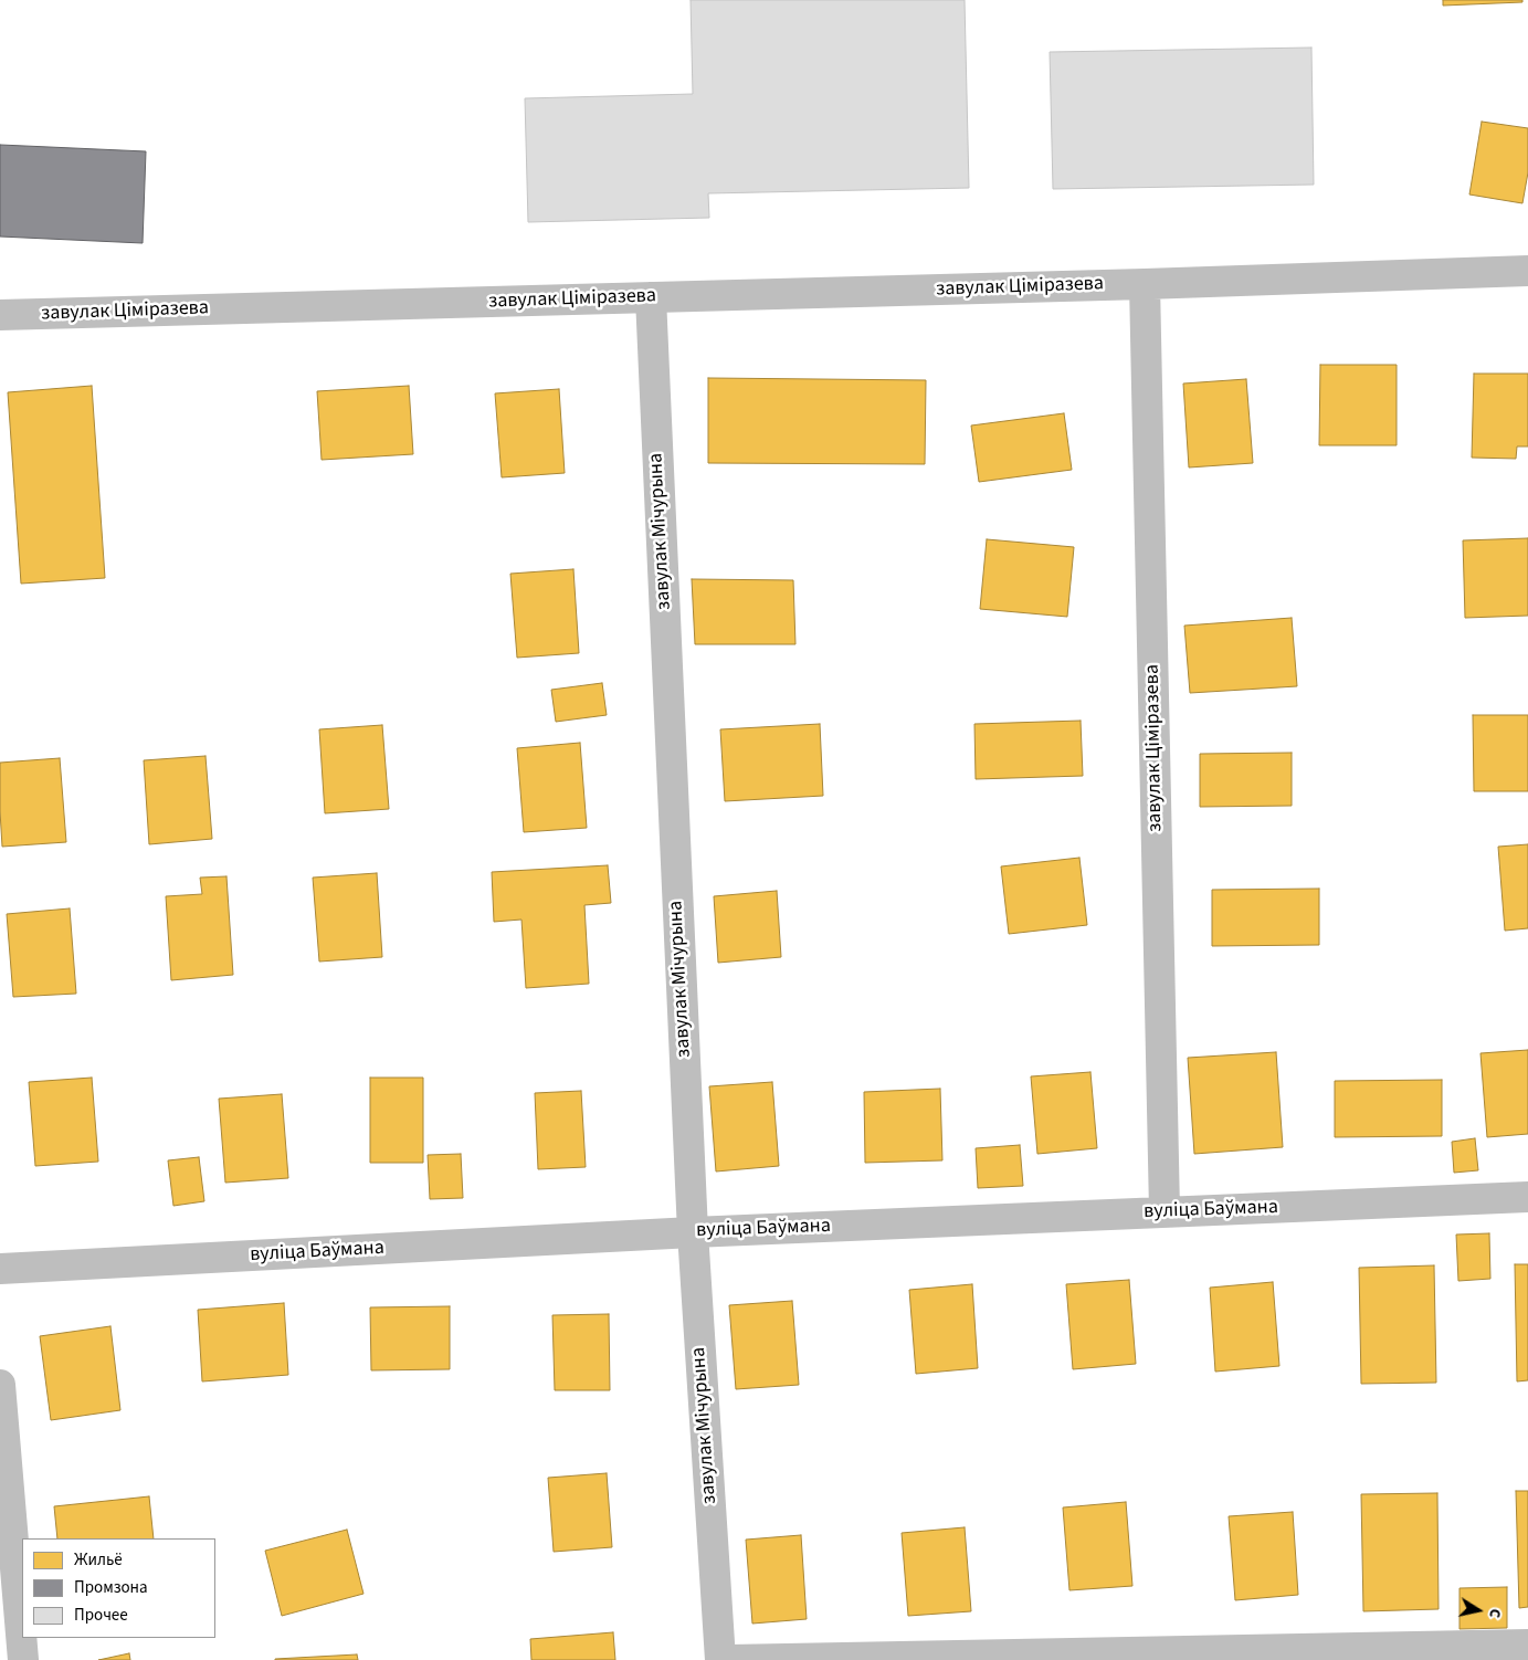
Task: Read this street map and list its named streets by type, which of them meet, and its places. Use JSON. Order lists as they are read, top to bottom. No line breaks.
{"streets":{"street":["завулак Ціміразева","завулак Мічурына","вуліца Баўмана"]},"crossings":[["завулак Ціміразева","завулак Мічурына"],["завулак Ціміразева","вуліца Баўмана"],["завулак Мічурына","вуліца Баўмана"]],"legend":["Жильё","Промзона","Прочее"],"north":"right"}
